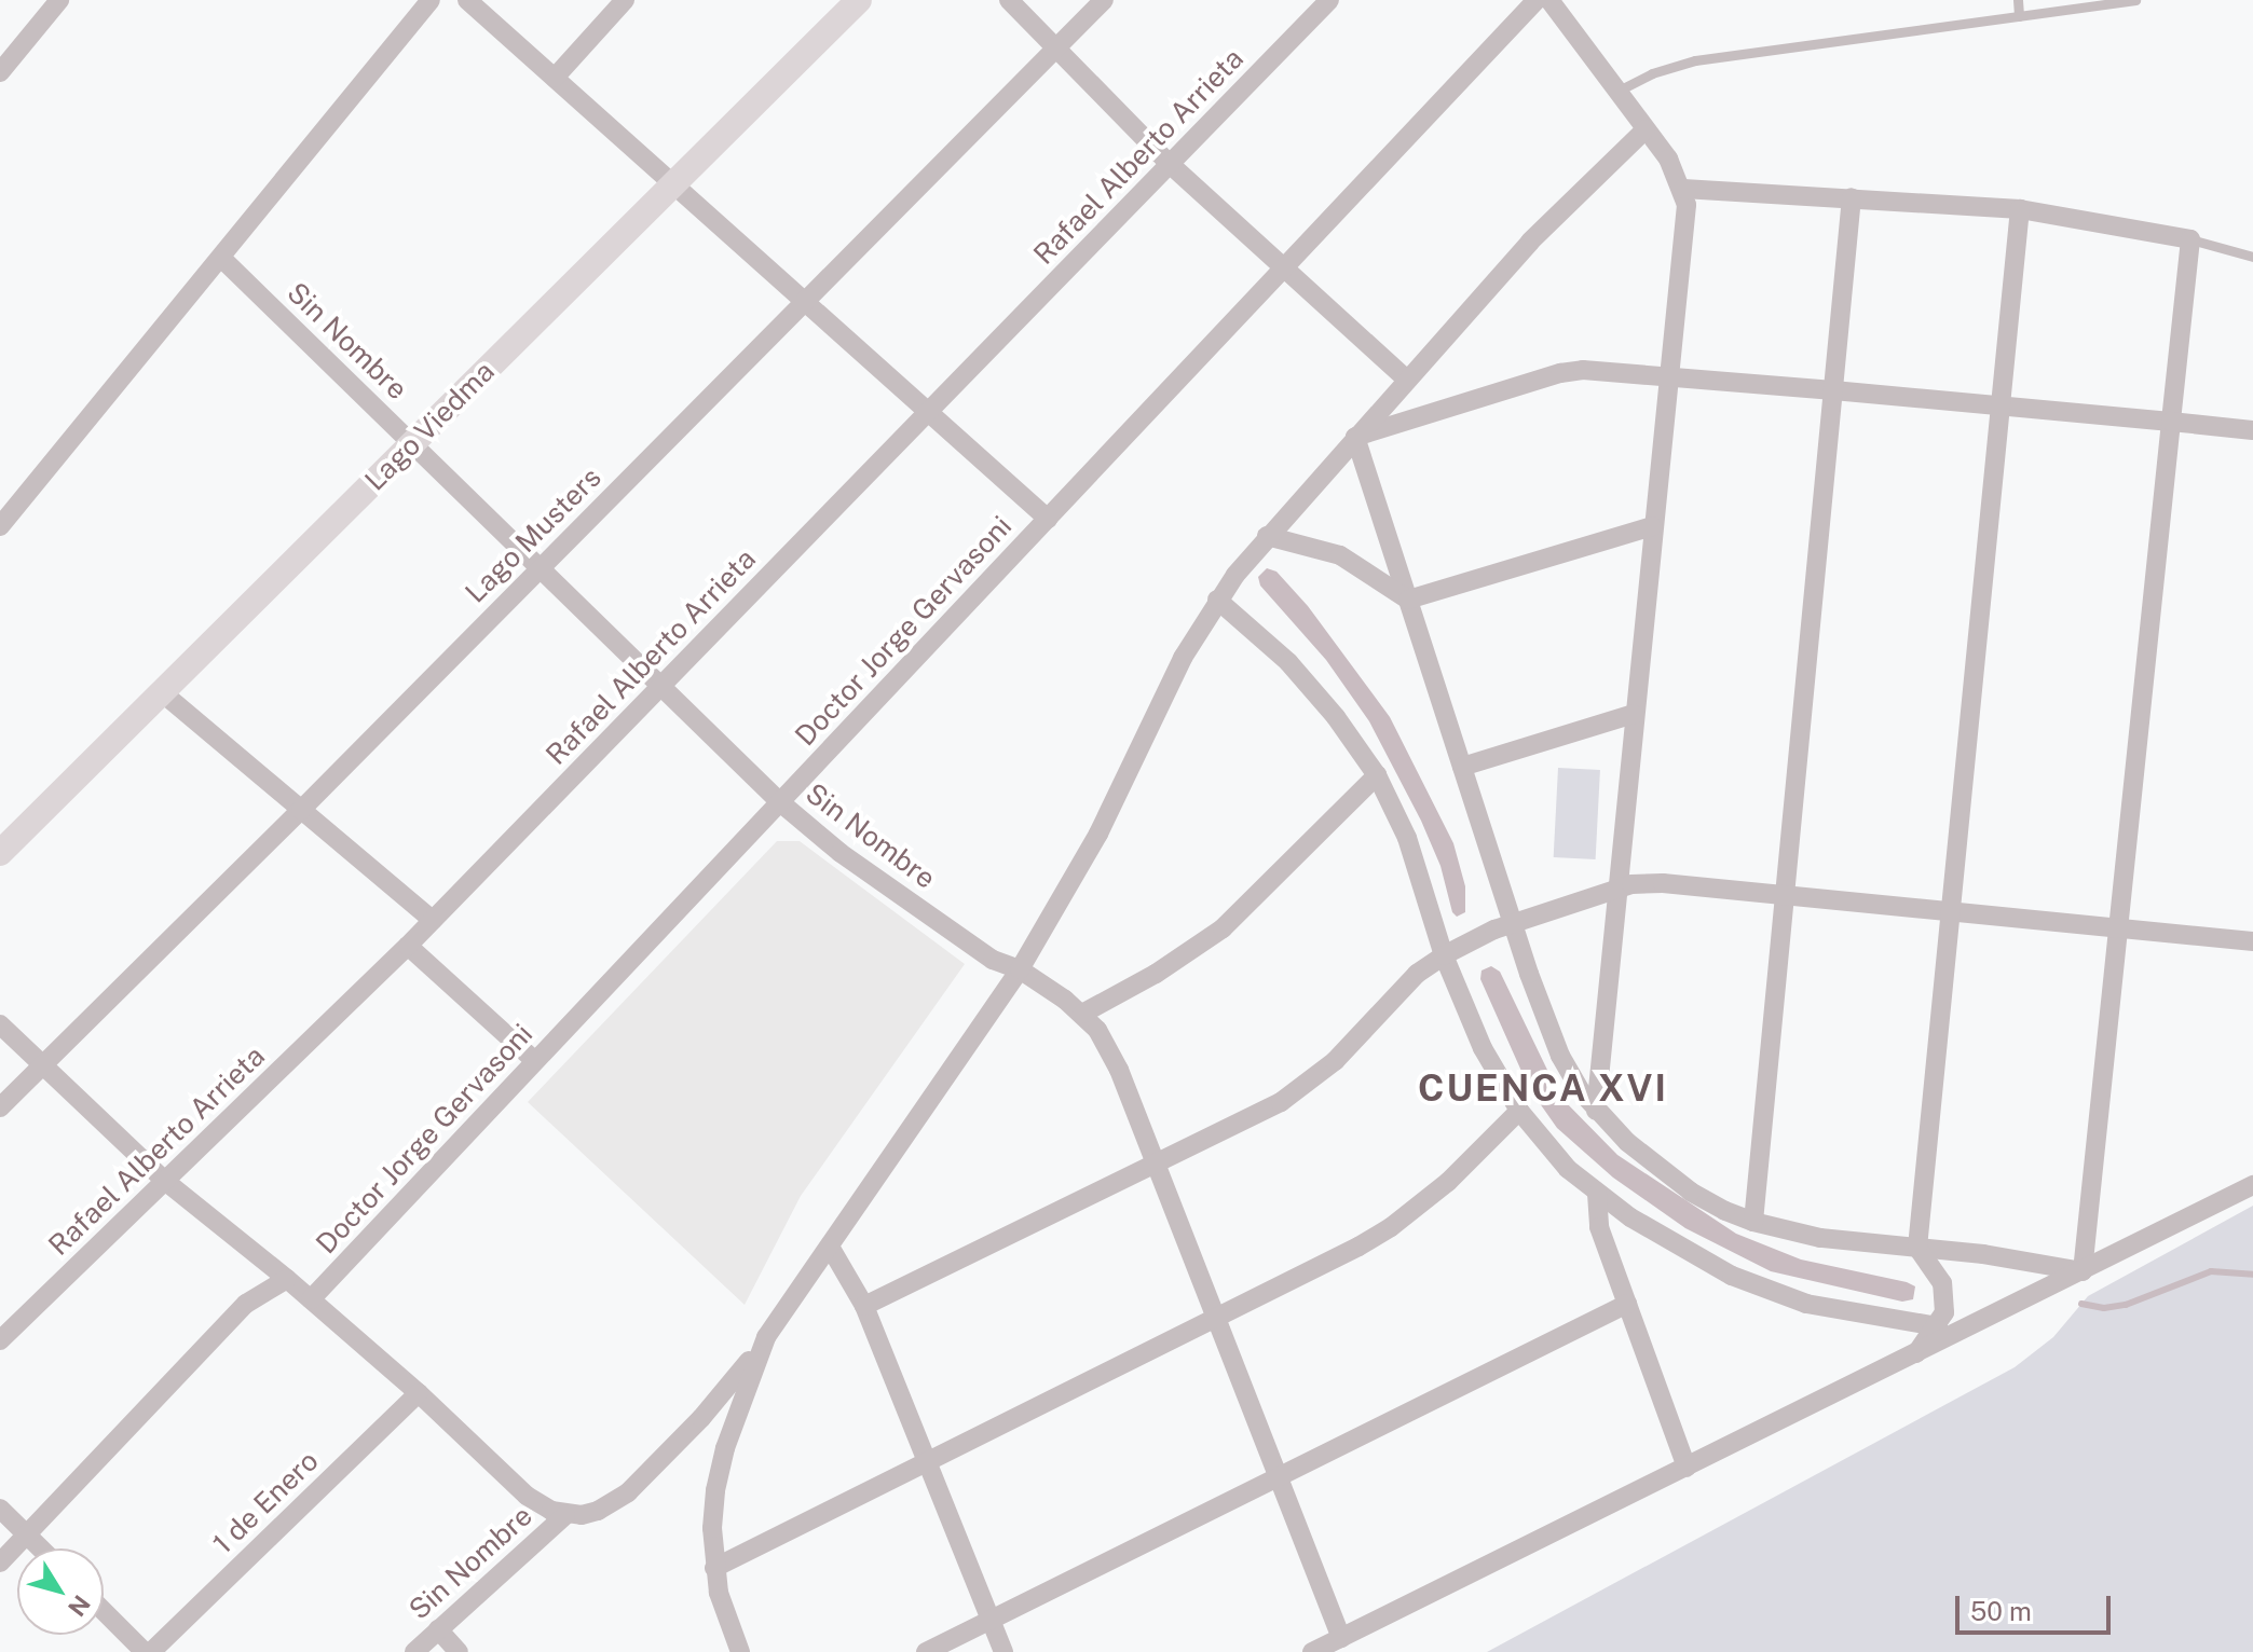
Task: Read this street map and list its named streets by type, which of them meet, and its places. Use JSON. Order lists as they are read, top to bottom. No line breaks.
{"streets":{"main road":["Lago Viedma"],"street":["Rafael Alberto Arrieta","Sin Nombre","Lago Musters","Doctor Jorge Gervasoni","1 de Enero"]},"crossings":[["Rafael Alberto Arrieta","Sin Nombre"],["Sin Nombre","Lago Viedma"],["Sin Nombre","Lago Musters"],["Sin Nombre","Doctor Jorge Gervasoni"],["Sin Nombre","1 de Enero"]],"districts":["CUENCA XVI"],"scale_bar":"50 m","north":"bottom right"}
